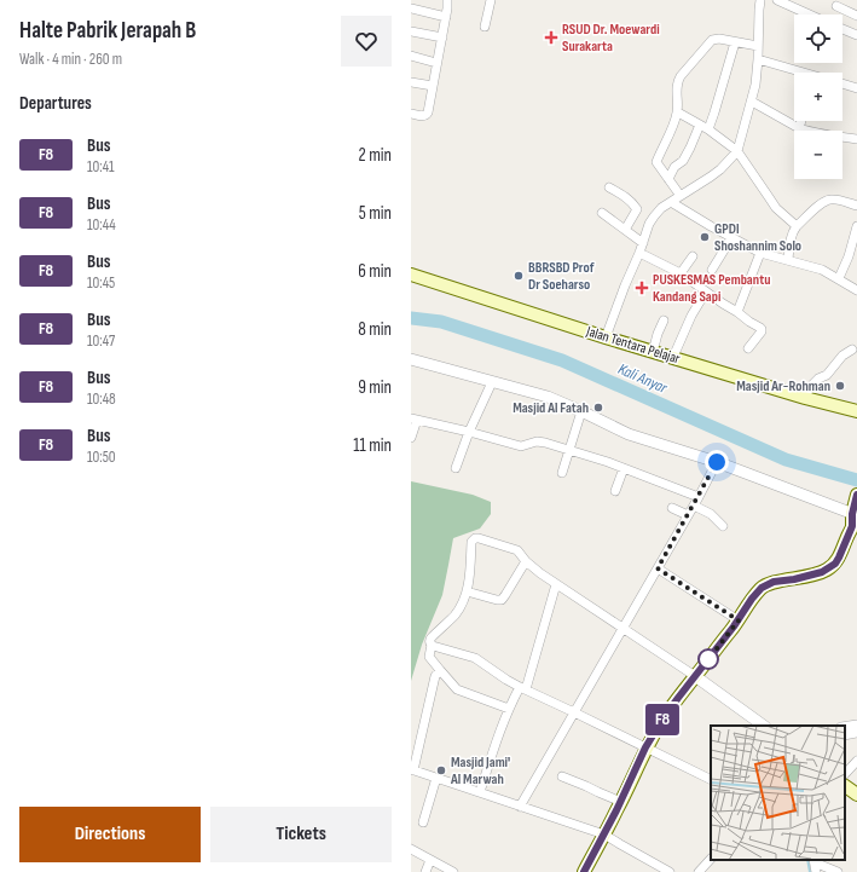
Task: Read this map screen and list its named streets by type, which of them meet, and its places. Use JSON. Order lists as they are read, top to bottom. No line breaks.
{"streets":{"main road":["Jalan Tentara Pelajar"]},"water":["Kali Anyar"],"places":{"health":["RSUD Dr. Moewardi Surakarta","PUSKESMAS Pembantu Kandang Sapi"],"other":["GPDI Shoshannim Solo","BBRSBD Prof Dr Soeharso","Masjid Ar-Rohman","Masjid Al Fatah","Masjid Jami' Al Marwah"]},"lines":["bus line F8"],"page":{"heading":[["Halte Pabrik Jerapah B","Walk · 4 min · 260 m"],"Departures"],"on_map":"F8","map_buttons":["+","−"],"list":[{"mark":"F8","name":"Bus","note":"10:41","value":"2 min"},{"mark":"F8","name":"Bus","note":"10:44","value":"5 min"},{"mark":"F8","name":"Bus","note":"10:45","value":"6 min"},{"mark":"F8","name":"Bus","note":"10:47","value":"8 min"},{"mark":"F8","name":"Bus","note":"10:48","value":"9 min"},{"mark":"F8","name":"Bus","note":"10:50","value":"11 min"}],"buttons":["Directions","Tickets"]}}
